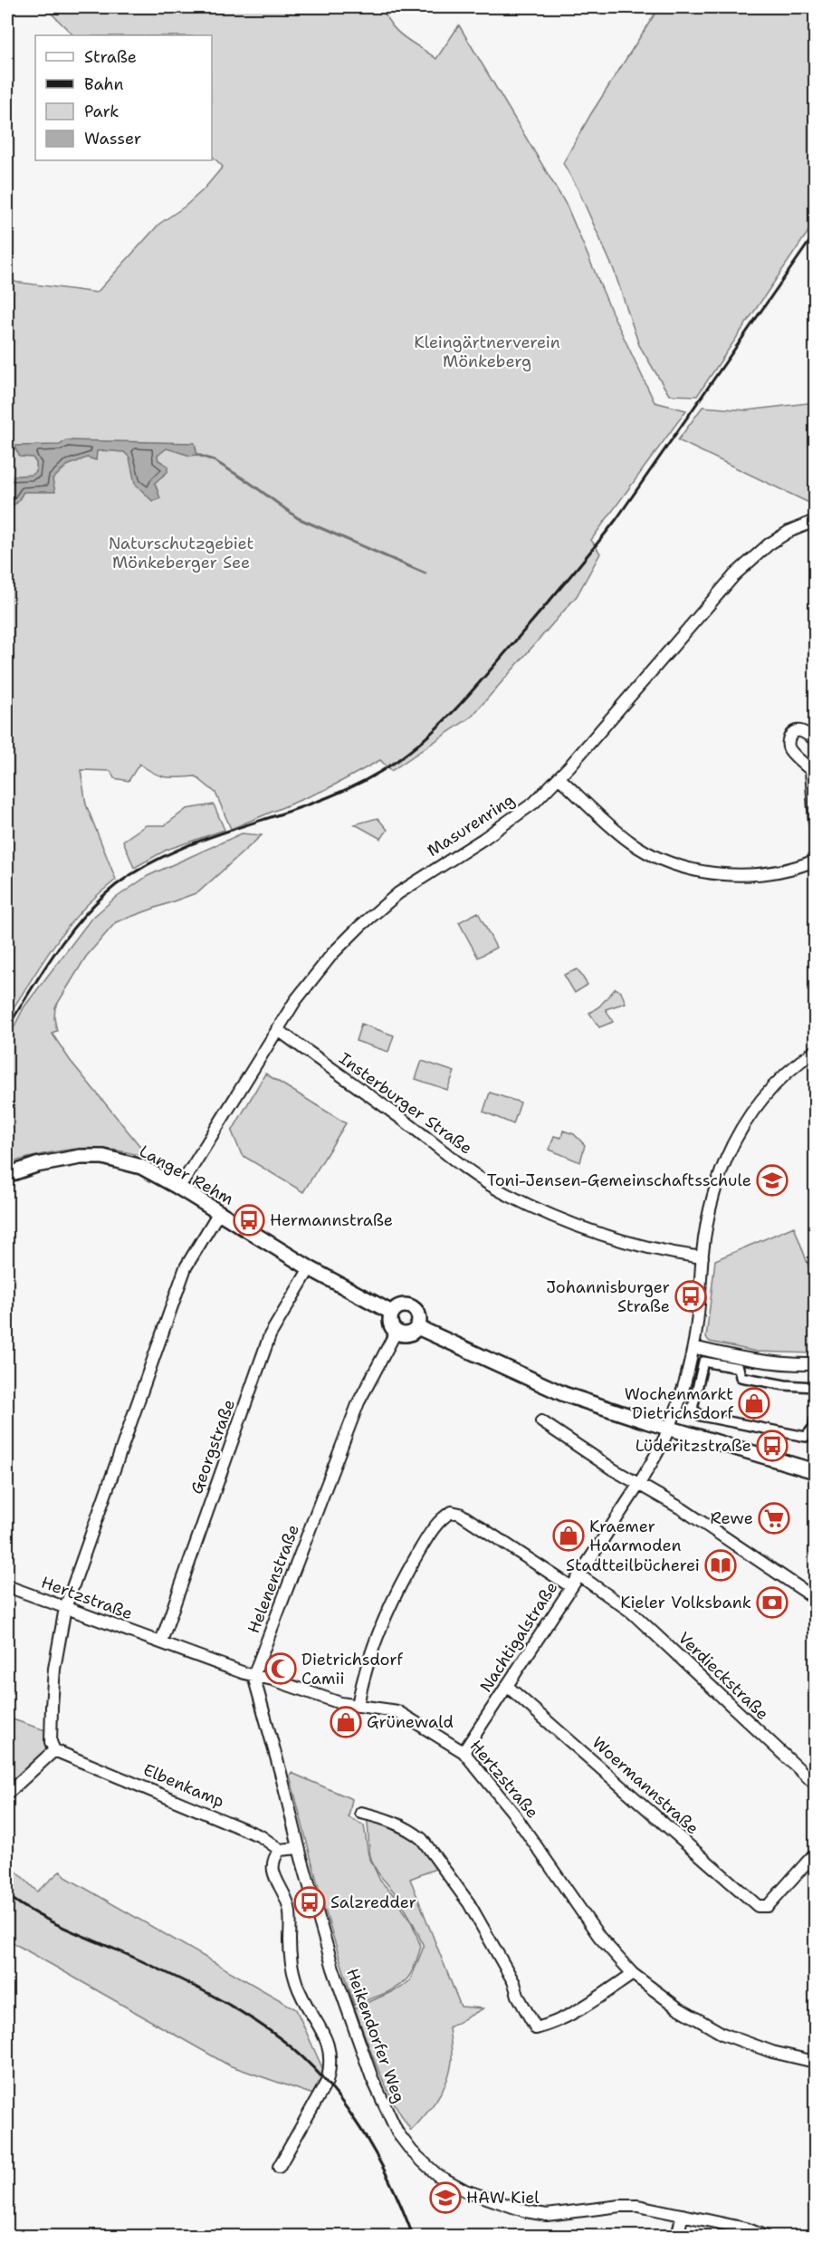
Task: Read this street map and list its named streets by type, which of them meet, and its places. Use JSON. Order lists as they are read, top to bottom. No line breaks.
{"streets":{"street":["Masurenring","Insterburger Straße","Langer Rehm","Georgstraße","Helenenstraße","Hertzstraße","Nachtigalstraße","Verdieckstraße","Elbenkamp","Woermannstraße","Heikendorfer Weg"]},"crossings":[["Masurenring","Insterburger Straße"],["Masurenring","Langer Rehm"],["Langer Rehm","Georgstraße"],["Langer Rehm","Helenenstraße"],["Georgstraße","Hertzstraße"],["Helenenstraße","Hertzstraße"],["Hertzstraße","Nachtigalstraße"],["Nachtigalstraße","Verdieckstraße"],["Nachtigalstraße","Woermannstraße"]],"parks":["Kleingärtnerverein Mönkeberg","Naturschutzgebiet Mönkeberger See"],"places":{"school or university":["Toni-Jensen-Gemeinschaftsschule","HAW Kiel"],"bus stop":["Hermannstraße","Johannisburger Straße","Lüderitzstraße","Salzredder"],"shop":["Wochenmarkt Dietrichsdorf","Kraemer Haarmoden","Grünewald"],"supermarket":["Rewe"],"library":["Stadtteilbücherei"],"bank":["Kieler Volksbank"],"mosque":["Dietrichsdorf Camii"]},"legend":["Straße","Bahn","Park","Wasser"]}
